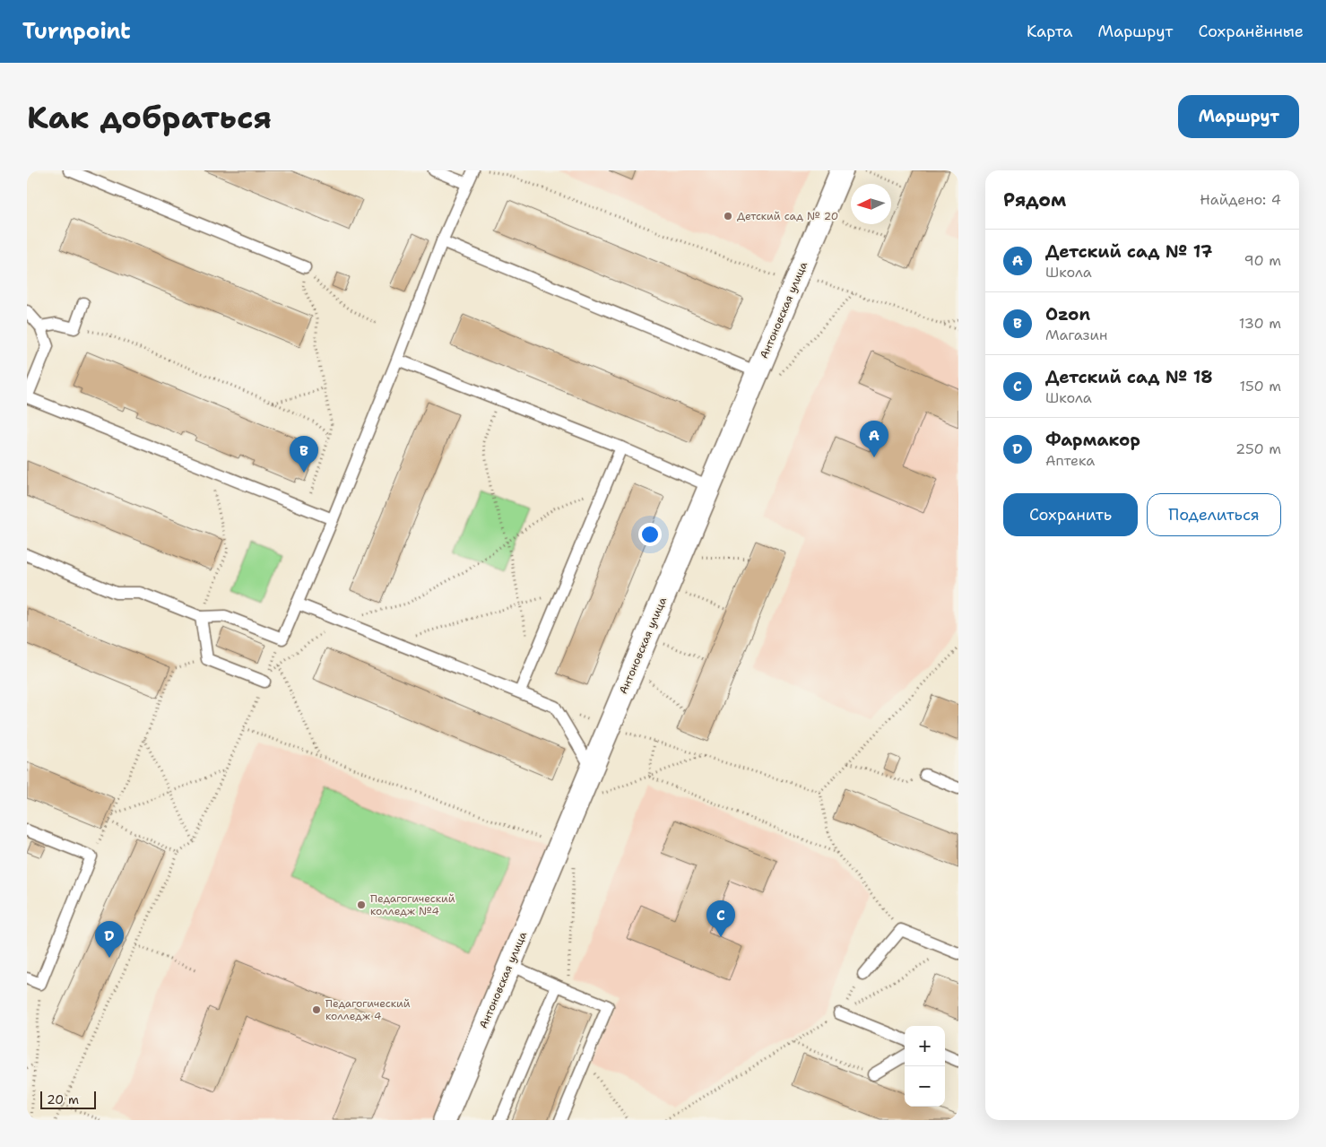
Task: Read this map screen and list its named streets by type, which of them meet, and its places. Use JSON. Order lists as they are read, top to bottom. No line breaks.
{"streets":{"street":["Антоновская улица"]},"places":["Детский сад № 20","Педагогический колледж №4","Педагогический колледж 4"],"scale_bar":"20 m","north":"left","page":{"header":"Turnpoint","nav":["Карта","Маршрут","Сохранённые"],"buttons":["Маршрут",["Сохранить","Поделиться"]],"title":"Как добраться","heading":["Рядом","Найдено: 4"],"list":[{"mark":"A","name":"Детский сад № 17","note":"Школа","value":"90 m"},{"mark":"B","name":"Ozon","note":"Магазин","value":"130 m"},{"mark":"C","name":"Детский сад № 18","note":"Школа","value":"150 m"},{"mark":"D","name":"Фармакор","note":"Аптека","value":"250 m"}],"pins":["A","B","C","D"],"map_buttons":["+","−"],"scale":"20 m"}}
